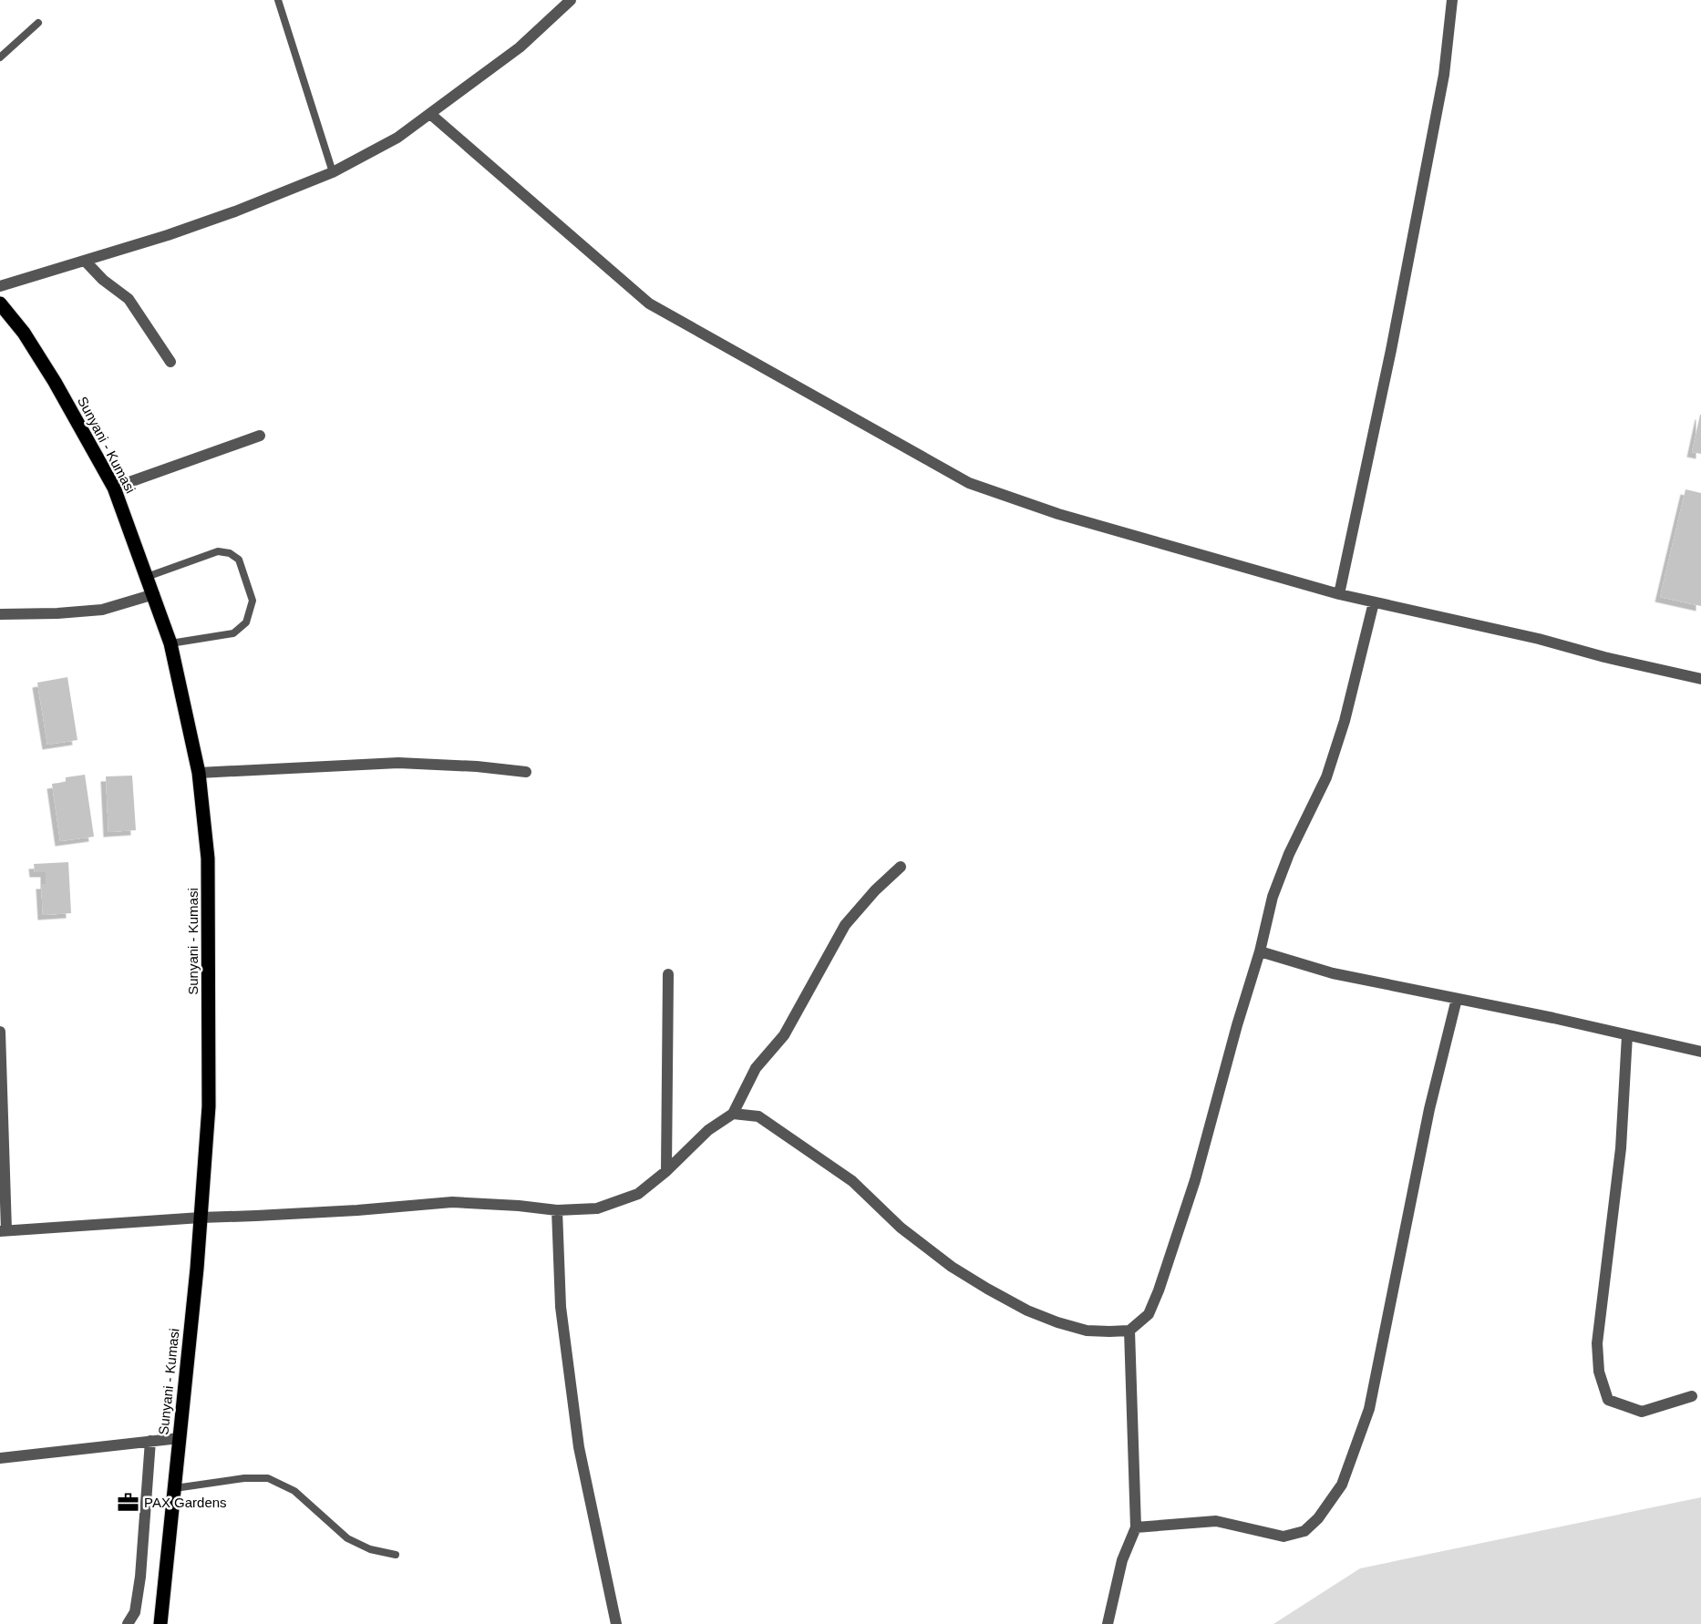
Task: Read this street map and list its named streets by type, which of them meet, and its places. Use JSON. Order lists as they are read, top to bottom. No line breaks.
{"streets":{"main road":["Sunyani - Kumasi"]},"places":{"office":["PAX Gardens"]}}
